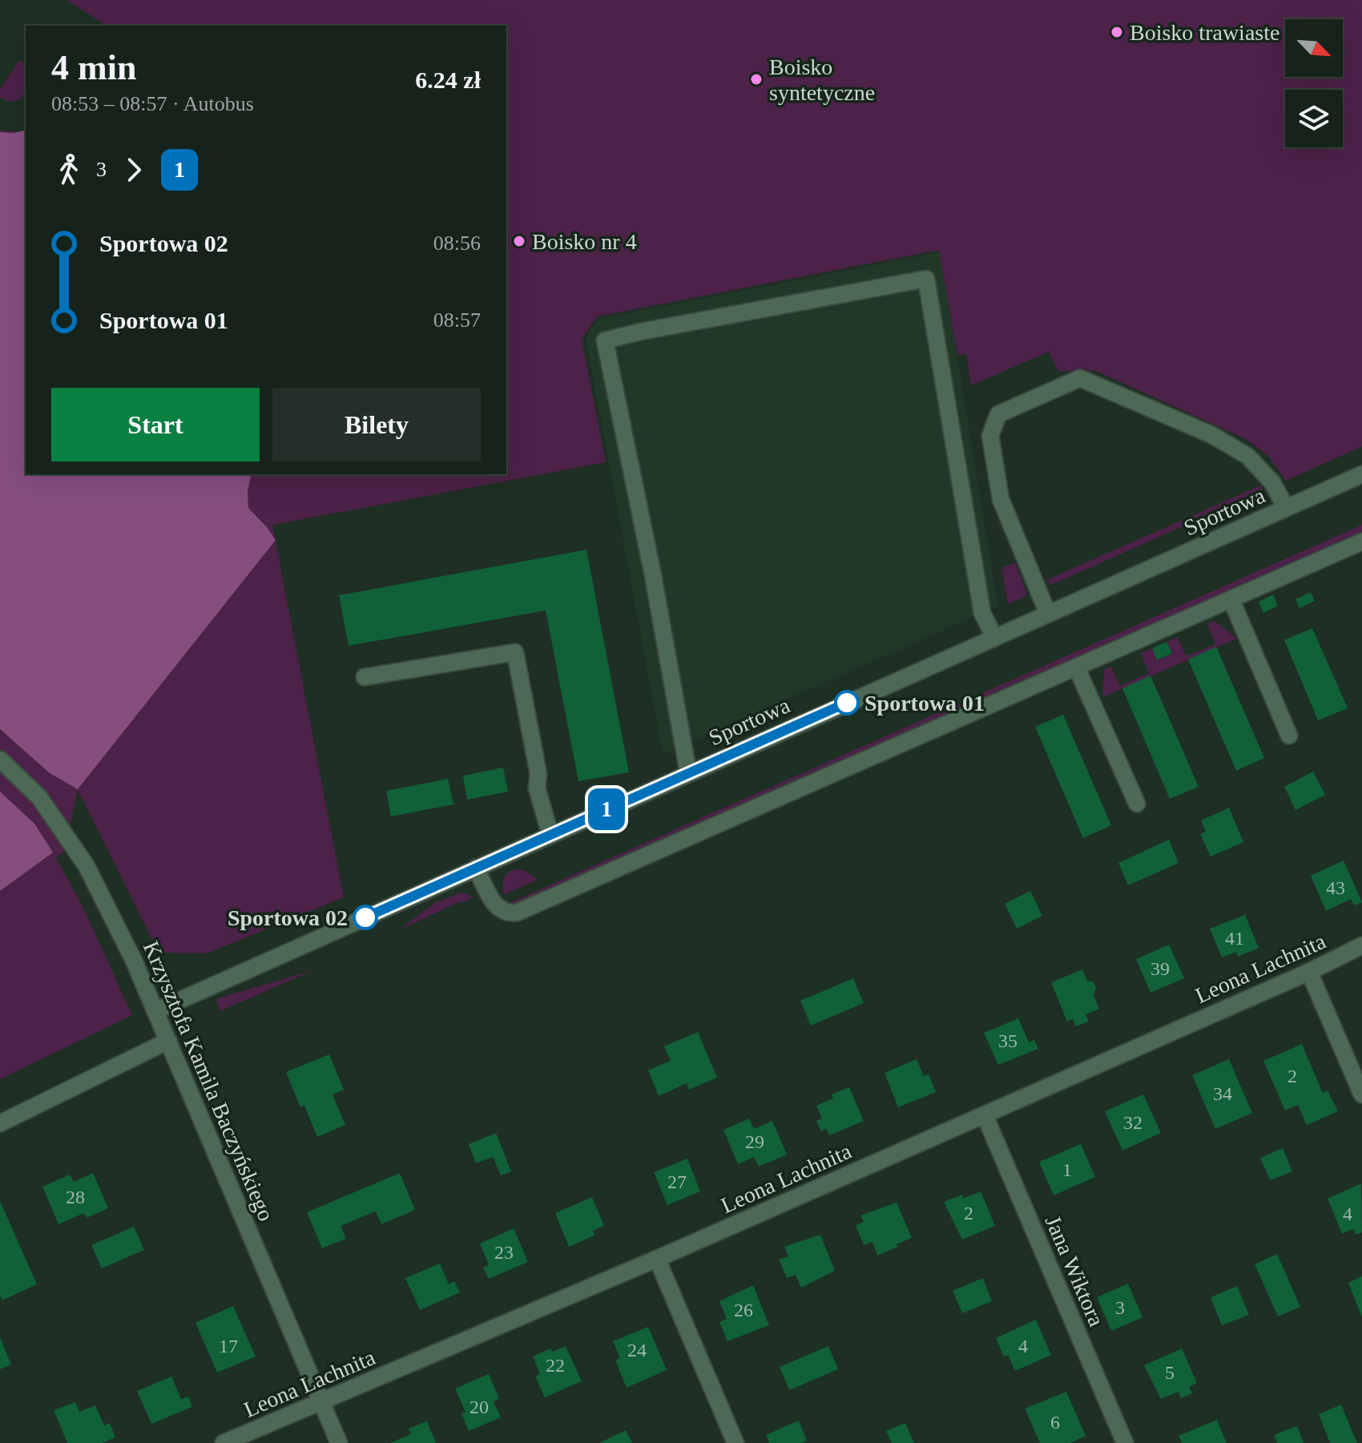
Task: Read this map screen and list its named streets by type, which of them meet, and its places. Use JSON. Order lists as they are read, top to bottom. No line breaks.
{"streets":{"street":["Sportowa","Leona Lachnita","Krzysztofa Kamila Baczyńskiego","Jana Wiktora"]},"crossings":[["Sportowa","Krzysztofa Kamila Baczyńskiego"],["Leona Lachnita","Krzysztofa Kamila Baczyńskiego"],["Leona Lachnita","Jana Wiktora"]],"places":["Boisko trawiaste","Boisko syntetyczne","Boisko nr 4","Sportowa 01","Sportowa 02"],"lines":["bus line 1"],"house_numbers":["43","41","39","35","2","34","32","29","1","27","28","2","4","23","3","26","17","4","24","22","5","20","6"],"north":"bottom right","page":{"on_map":"1","heading":["4 min","08:53 – 08:57 · Autobus","6.24 zł"],"legs":["3","1"],"list":[{"name":"Sportowa 02","value":"08:56"},{"name":"Sportowa 01","value":"08:57"}],"buttons":["Start","Bilety"]}}
